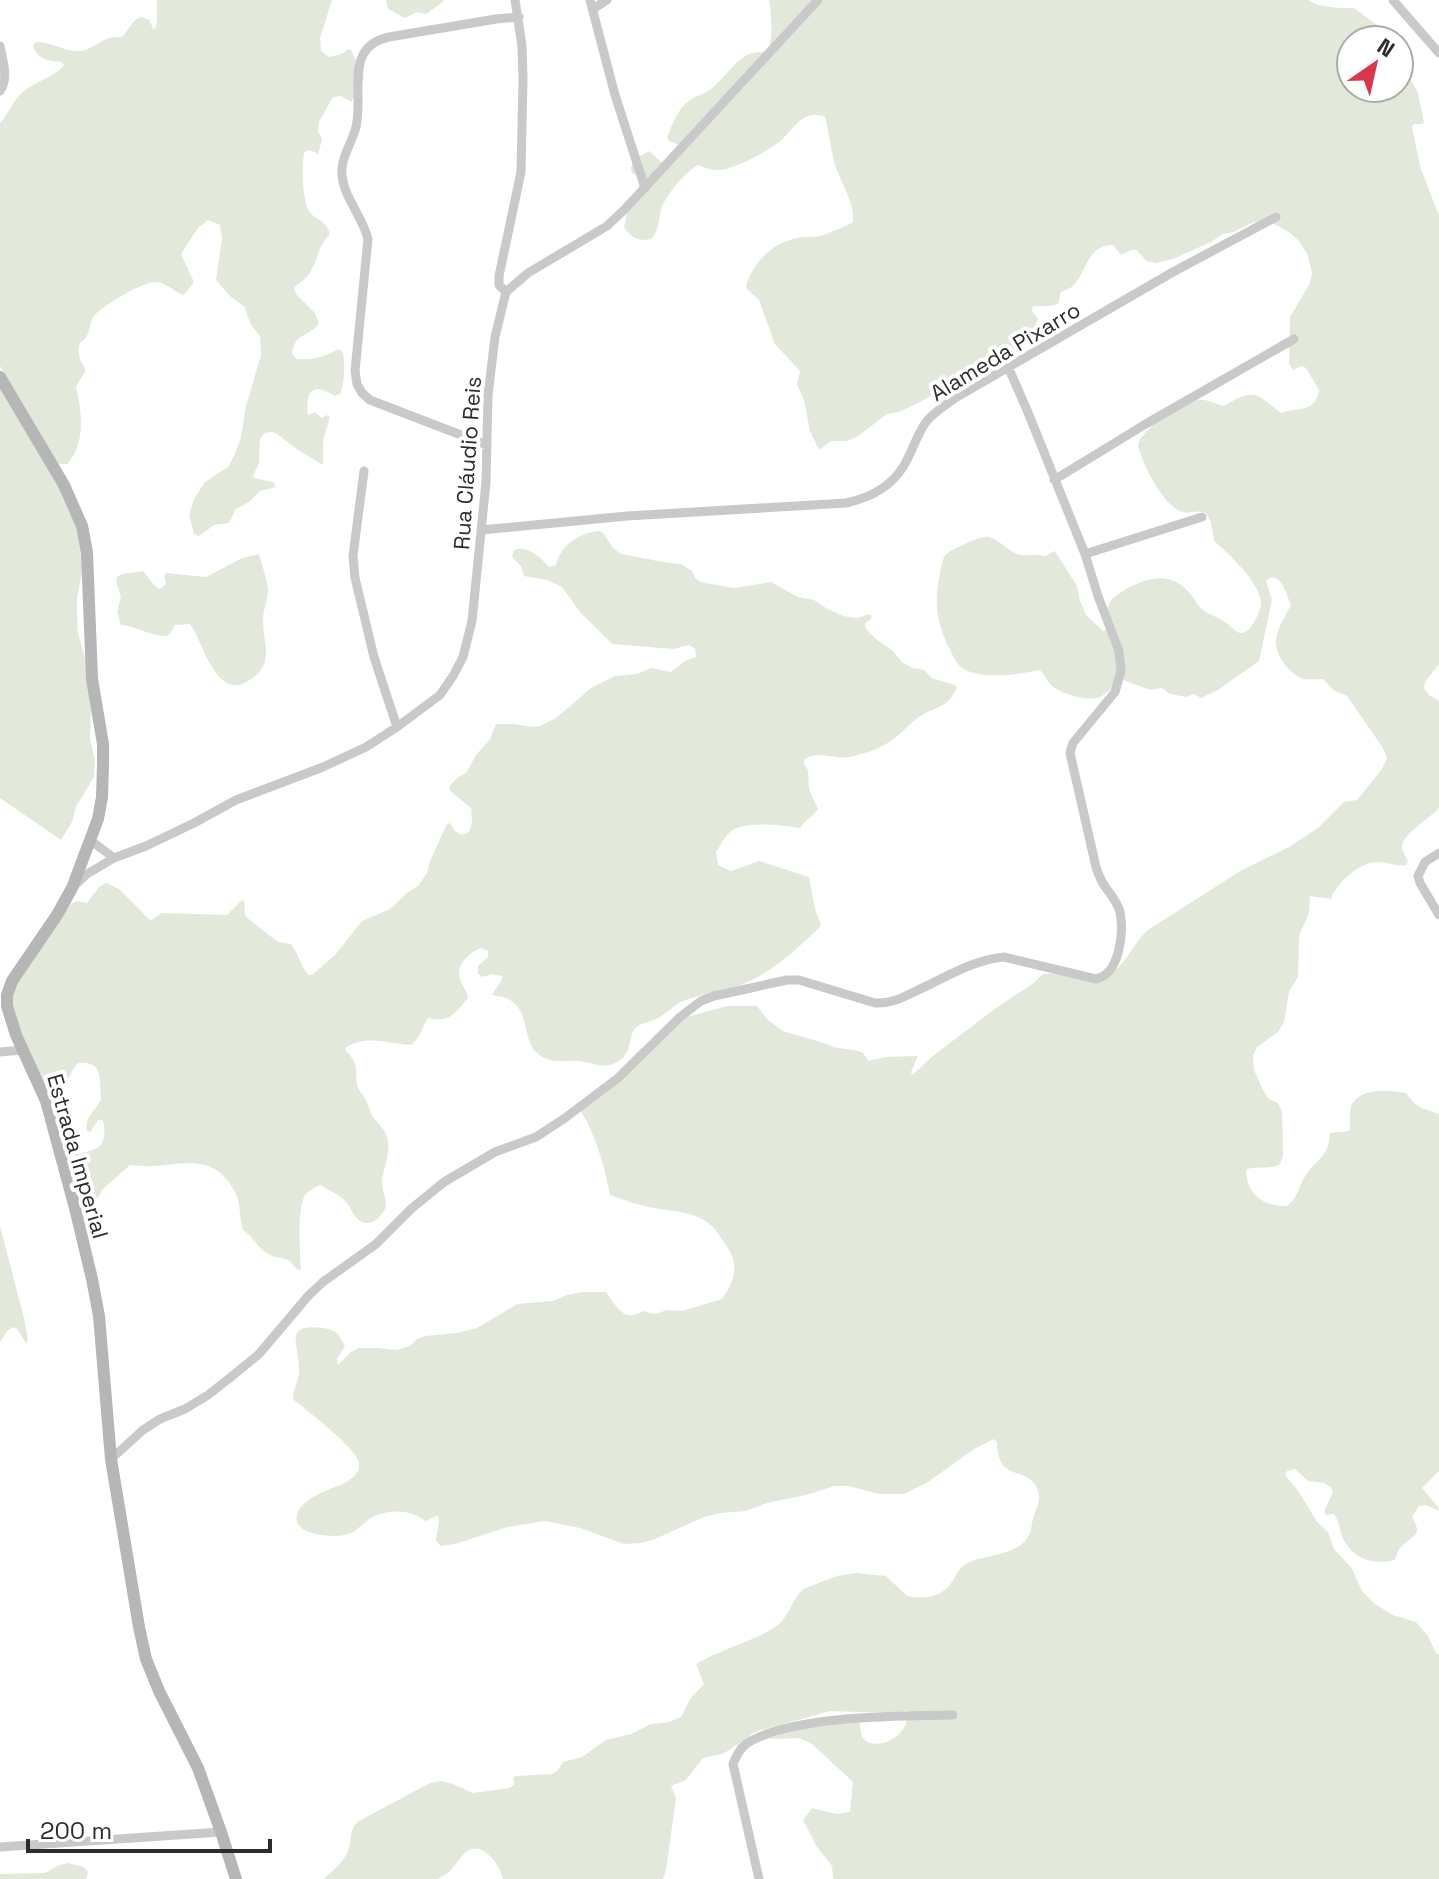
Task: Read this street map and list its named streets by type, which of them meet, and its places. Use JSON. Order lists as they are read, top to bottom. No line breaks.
{"streets":{"street":["Alameda Pixarro","Rua Cláudio Reis","Estrada Imperial"]},"crossings":[["Alameda Pixarro","Rua Cláudio Reis"],["Rua Cláudio Reis","Estrada Imperial"]],"scale_bar":"200 m","north":"top right"}
